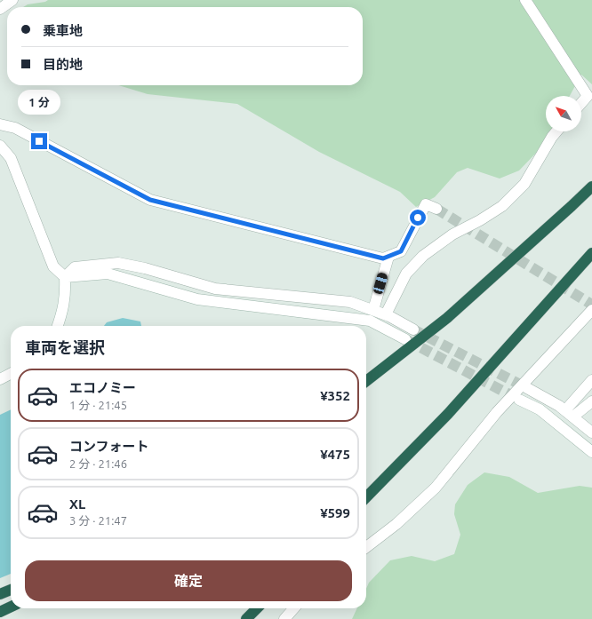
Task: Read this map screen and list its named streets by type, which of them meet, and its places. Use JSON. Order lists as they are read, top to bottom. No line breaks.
{"north":"top left","page":{"banner":["乗車地","目的地"],"bubble":"1 分","heading":"車両を選択","list":[{"name":"エコノミー","note":"1 分 · 21:45","value":"¥352"},{"name":"コンフォート","note":"2 分 · 21:46","value":"¥475"},{"name":"XL","note":"3 分 · 21:47","value":"¥599"}],"buttons":"確定"}}
